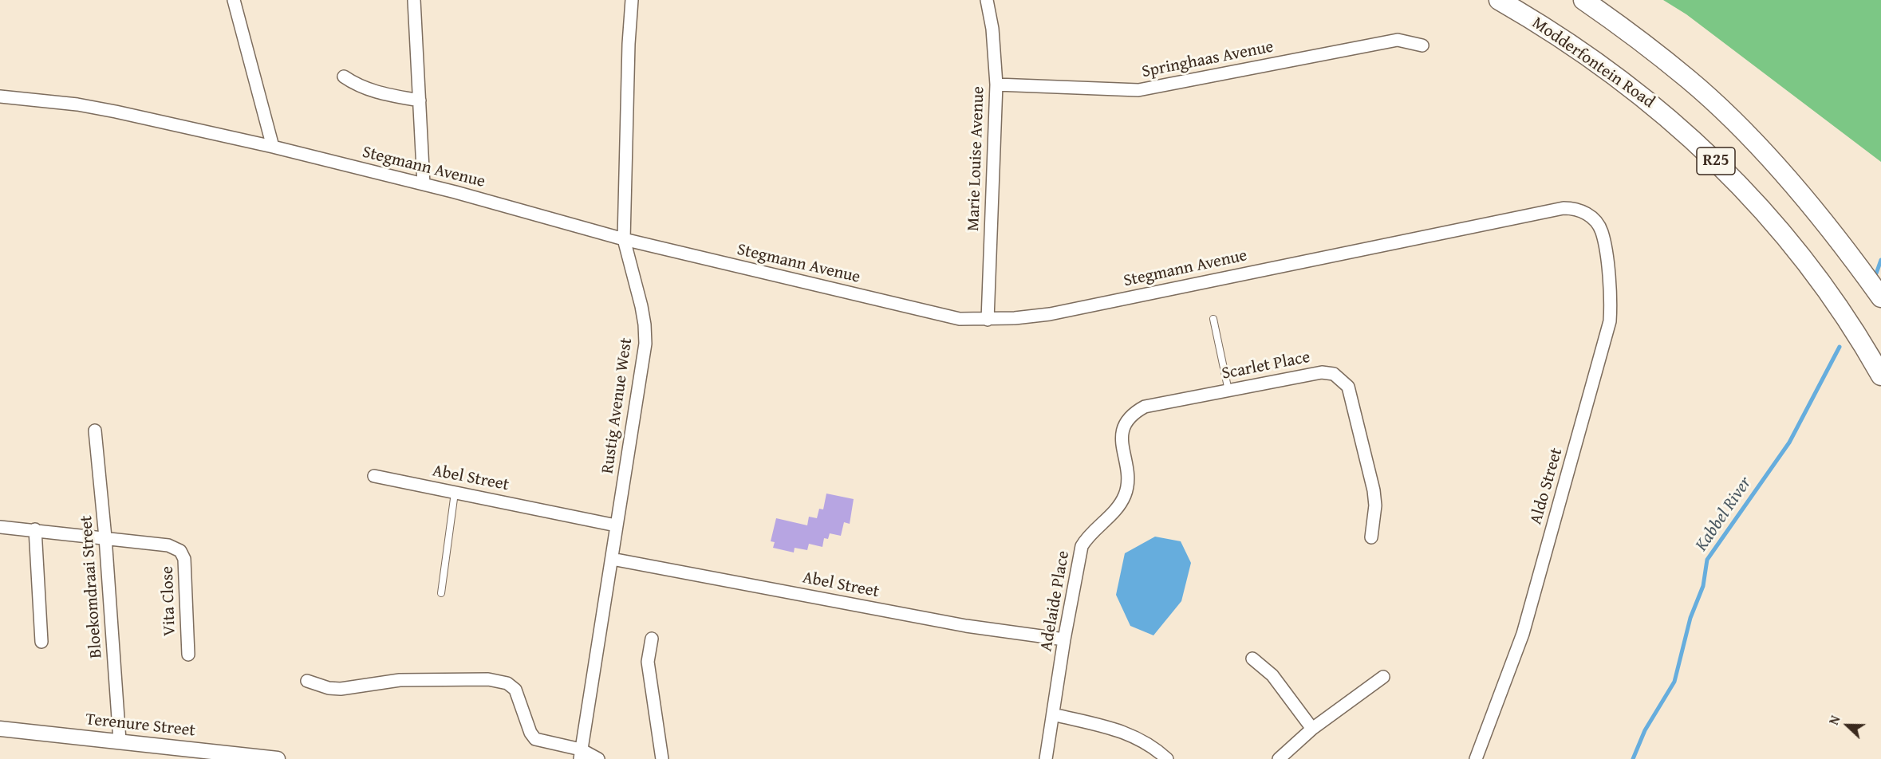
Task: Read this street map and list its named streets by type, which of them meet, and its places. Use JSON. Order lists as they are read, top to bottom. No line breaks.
{"streets":{"main road":["Modderfontein Road","R25"],"street":["Springhaas Avenue","Marie Louise Avenue","Stegmann Avenue","Scarlet Place","Rustig Avenue West","Abel Street","Aldo Street","Bloekomdraai Street","Vita Close","Adelaide Place","Terenure Street"]},"crossings":[["Springhaas Avenue","Marie Louise Avenue"],["Marie Louise Avenue","Stegmann Avenue"],["Stegmann Avenue","Rustig Avenue West"],["Stegmann Avenue","Aldo Street"],["Scarlet Place","Adelaide Place"],["Rustig Avenue West","Abel Street"],["Abel Street","Adelaide Place"],["Bloekomdraai Street","Vita Close"],["Bloekomdraai Street","Terenure Street"]],"water":["Kabbel River"],"north":"left"}
